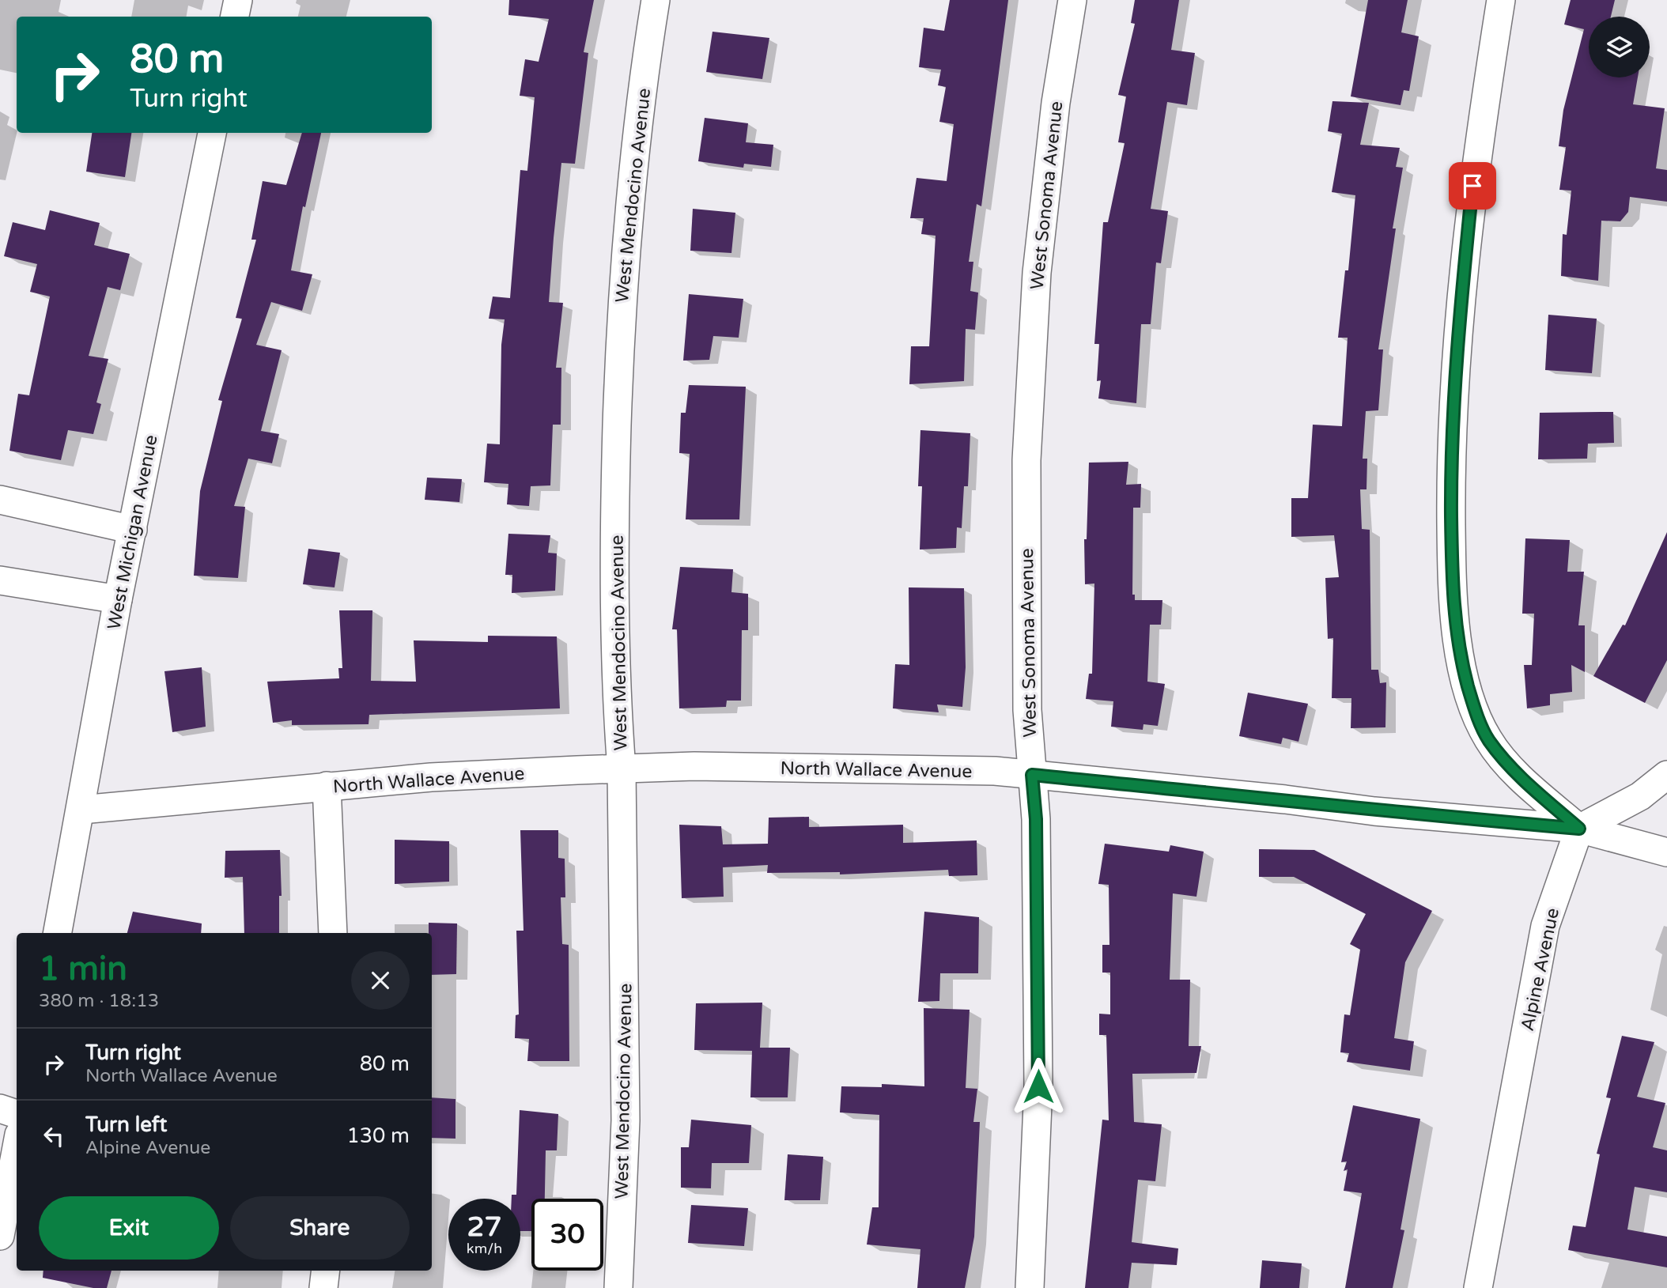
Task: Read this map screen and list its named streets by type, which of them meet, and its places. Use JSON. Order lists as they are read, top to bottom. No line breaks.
{"streets":{"street":["West Mendocino Avenue","West Sonoma Avenue","West Michigan Avenue","North Wallace Avenue","Alpine Avenue"]},"crossings":[["West Mendocino Avenue","North Wallace Avenue"],["West Sonoma Avenue","North Wallace Avenue"],["West Michigan Avenue","North Wallace Avenue"],["North Wallace Avenue","Alpine Avenue"]],"page":{"turn":["80 m","Turn right"],"heading":["1 min","380 m · 18:13"],"list":[{"name":"Turn right","note":"North Wallace Avenue","value":"80 m"},{"name":"Turn left","note":"Alpine Avenue","value":"130 m"}],"buttons":["Exit","Share"],"speed":"27 km/h","limit":"30"}}
